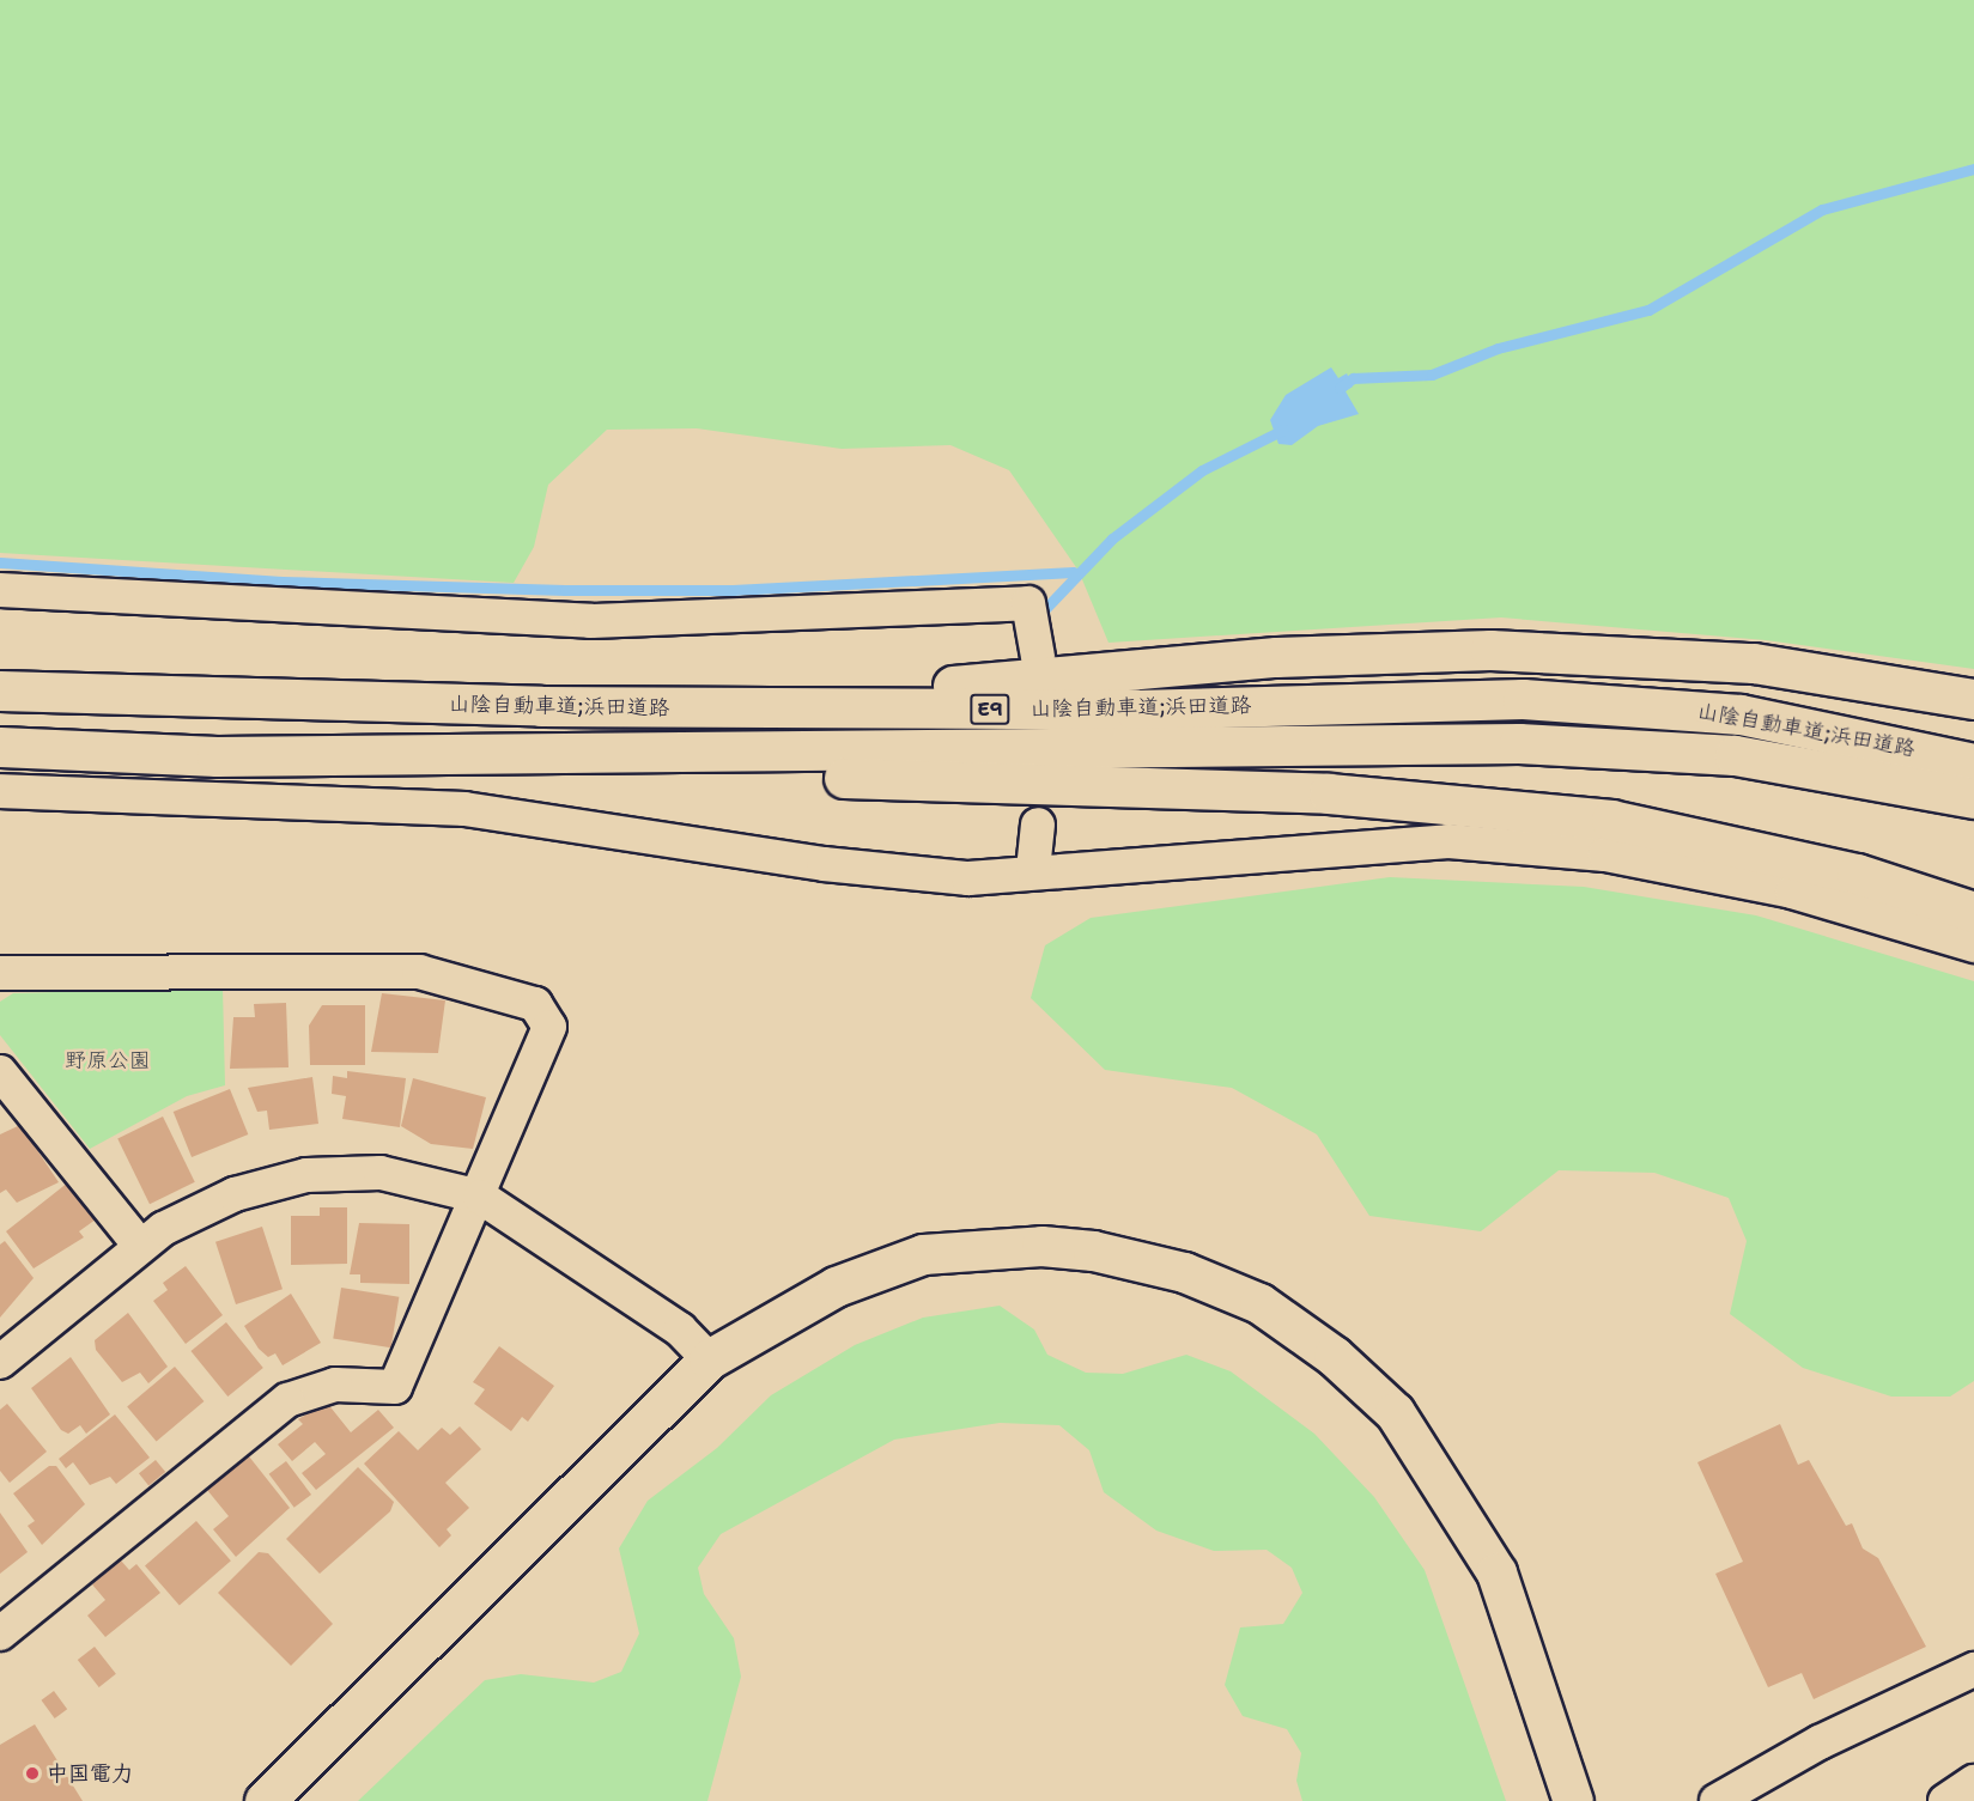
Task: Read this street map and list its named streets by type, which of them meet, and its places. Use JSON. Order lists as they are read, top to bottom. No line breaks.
{"streets":{"main road":["山陰自動車道;浜田道路","E9"]},"parks":["野原公園"],"places":["中国電力"]}
